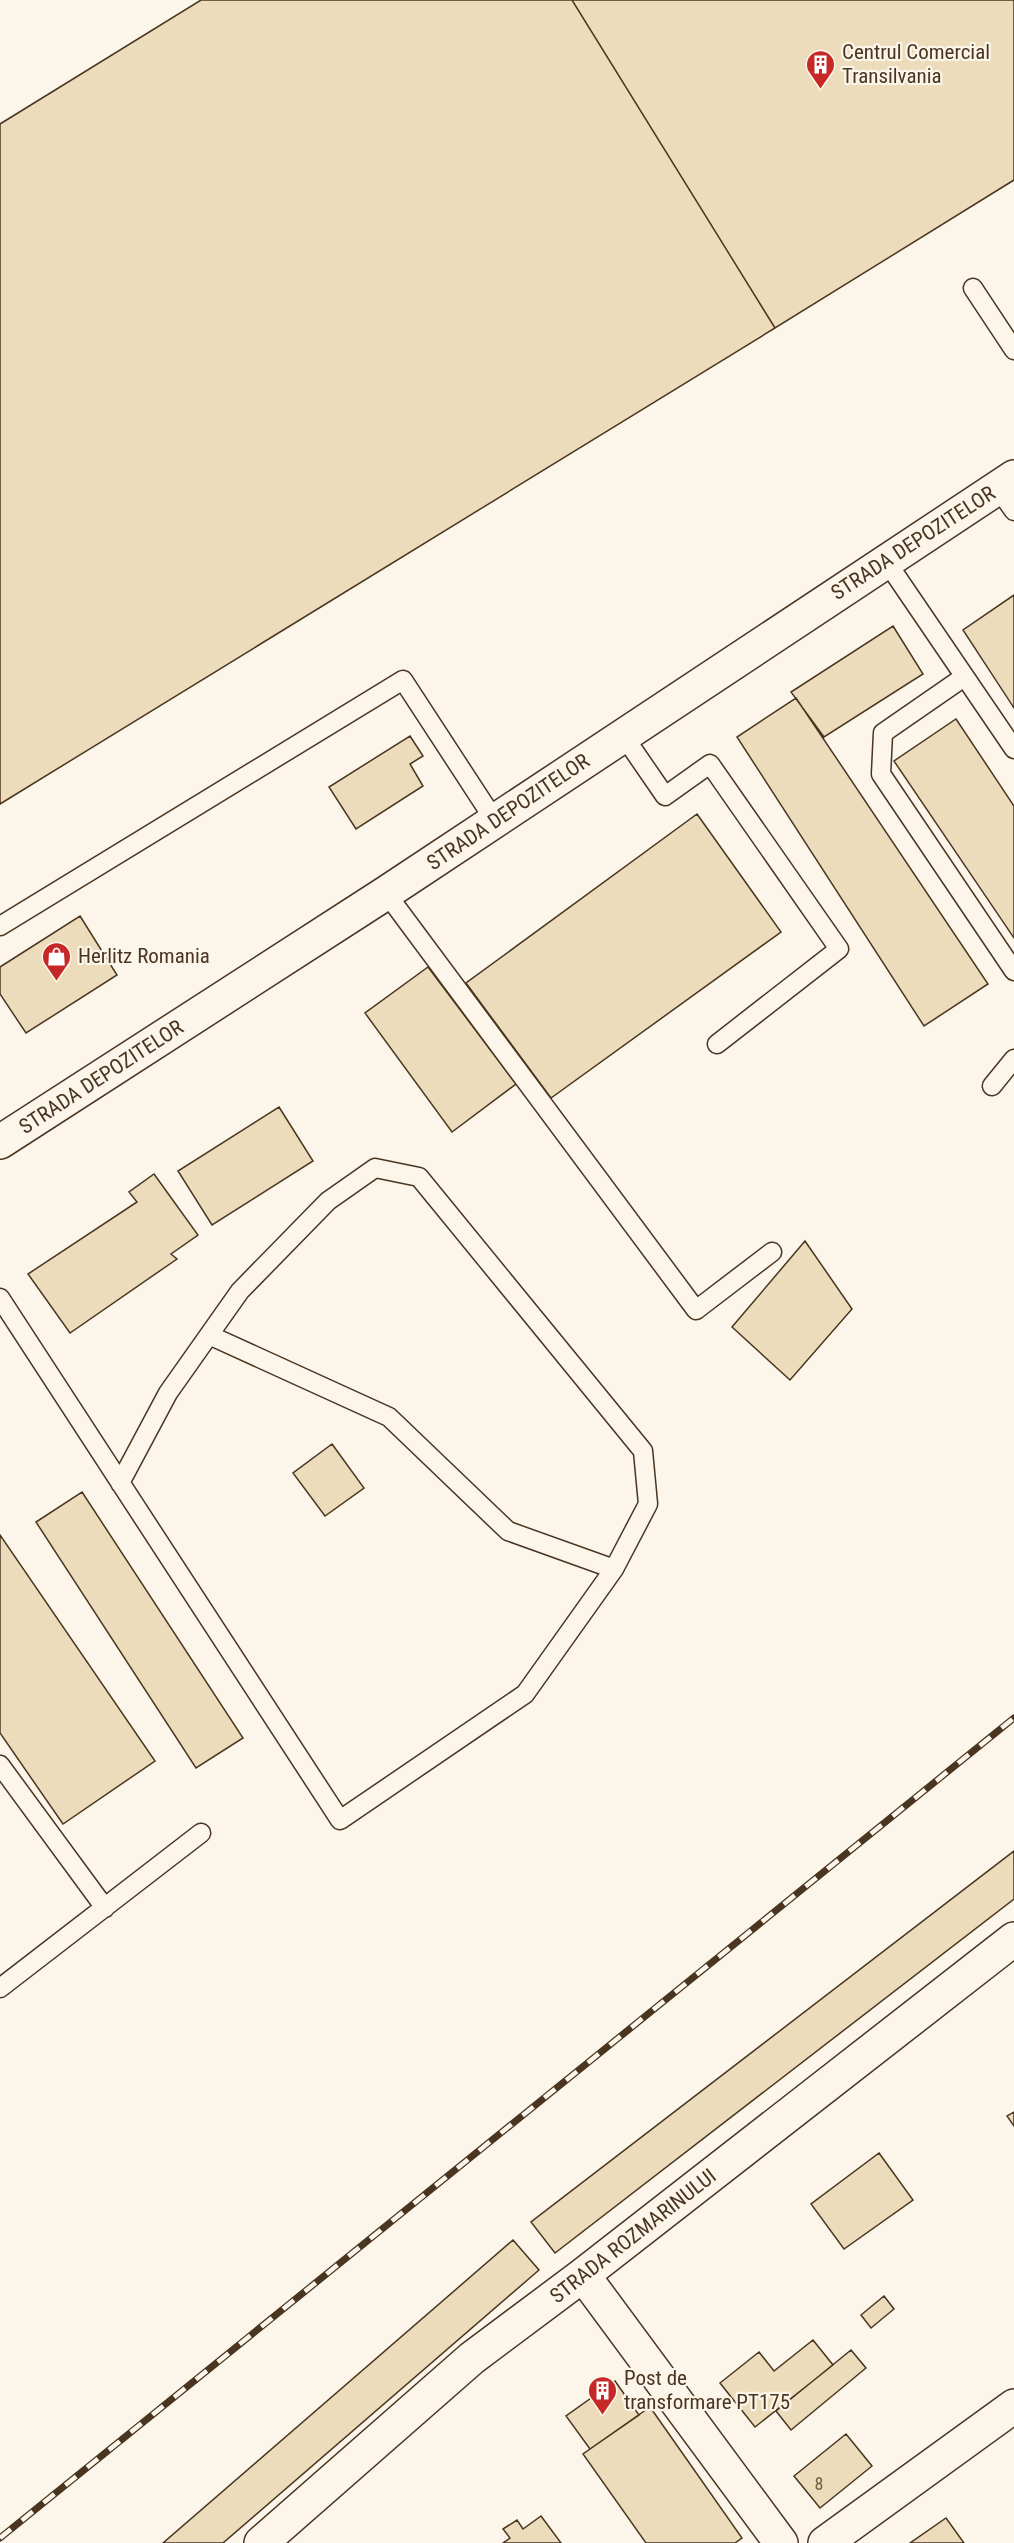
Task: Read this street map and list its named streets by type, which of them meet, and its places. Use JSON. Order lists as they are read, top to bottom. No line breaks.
{"streets":{"street":["STRADA DEPOZITELOR","STRADA ROZMARINULUI"]},"places":{"building":["Centrul Comercial Transilvania","Post de transformare PT175"],"shop":["Herlitz Romania"]},"house_numbers":["8"]}
